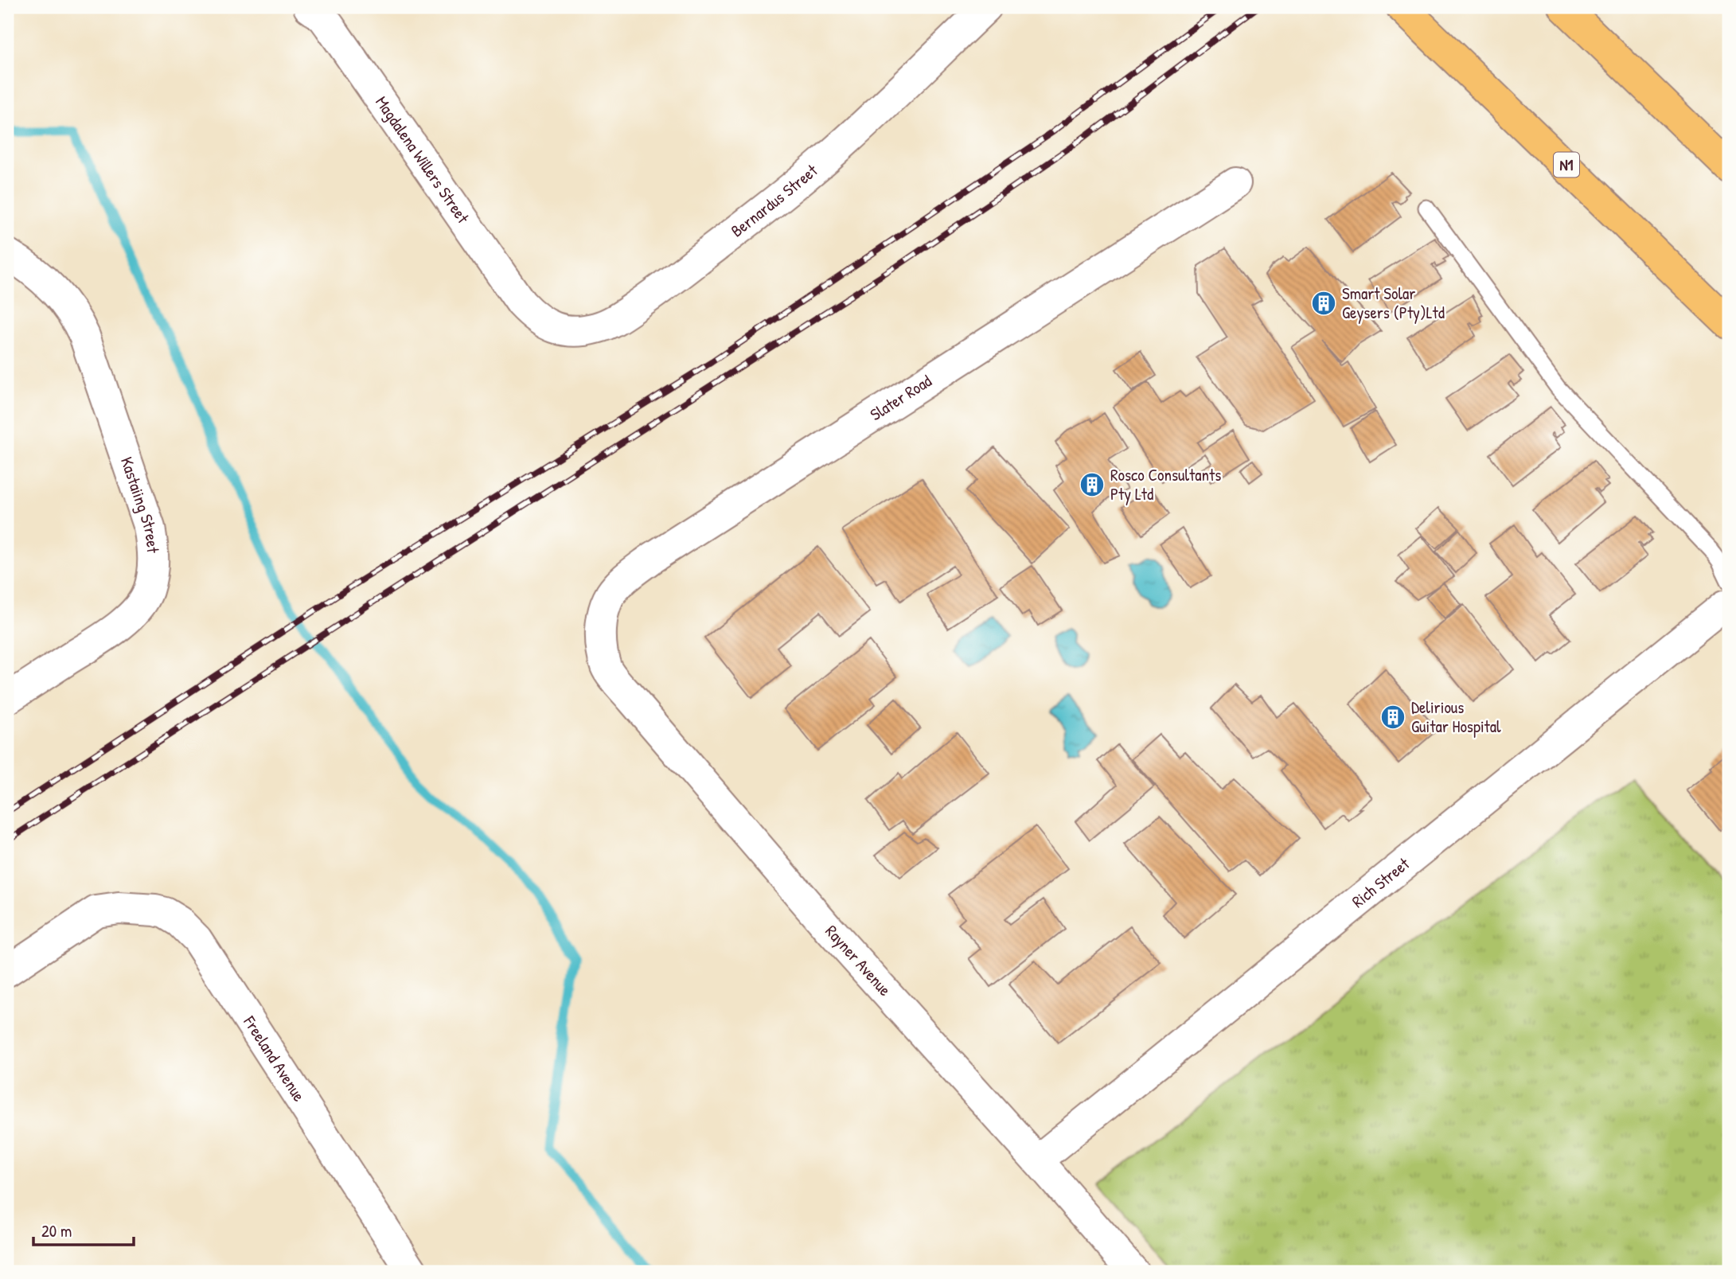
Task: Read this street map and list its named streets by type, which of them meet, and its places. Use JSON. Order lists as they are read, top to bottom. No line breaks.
{"streets":{"highway":["N1"],"street":["Magdalena Willers Street","Bernardus Street","Slater Road","Kastaiing Street","Rich Street","Rayner Avenue","Freeland Avenue"]},"crossings":[["Magdalena Willers Street","Bernardus Street"],["Slater Road","Rayner Avenue"],["Rich Street","Rayner Avenue"]],"places":{"building":["Smart Solar Geysers (Pty)Ltd","Rosco Consultants Pty Ltd","Delirious Guitar Hospital"]},"scale_bar":"20 m"}
